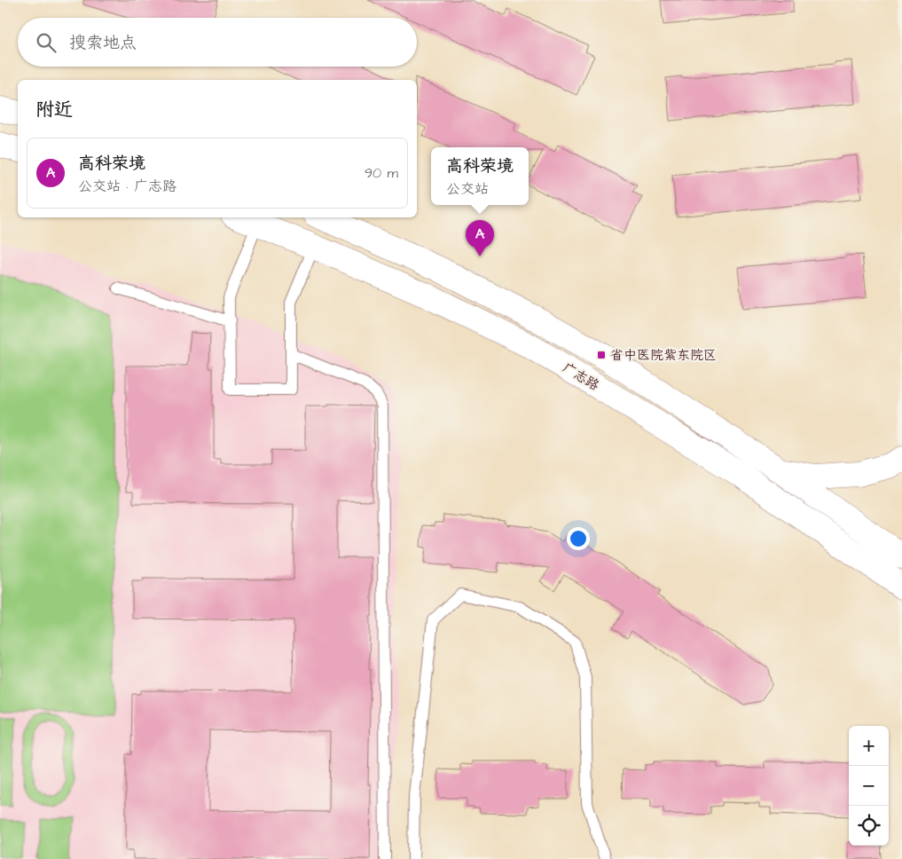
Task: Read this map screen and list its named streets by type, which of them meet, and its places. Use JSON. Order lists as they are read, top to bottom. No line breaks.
{"streets":{"street":["广志路"]},"places":{"transit":["省中医院紫东院区"]},"page":{"search":"搜索地点","heading":"附近","list":[{"mark":"A","name":"高科荣境","note":"公交站 · 广志路","value":"90 m"}],"popup":["高科荣境","公交站"],"pins":"A","map_buttons":["+","−"]}}
